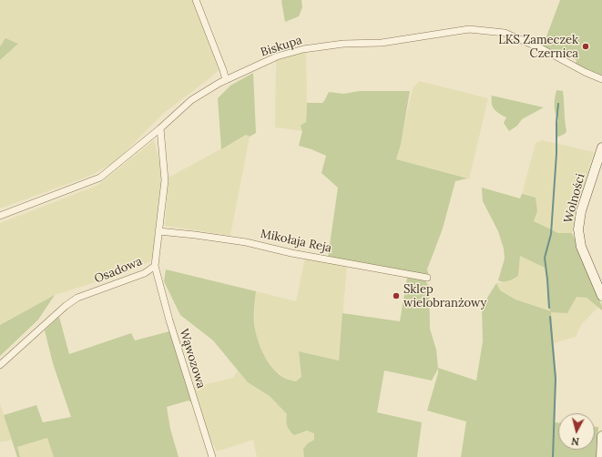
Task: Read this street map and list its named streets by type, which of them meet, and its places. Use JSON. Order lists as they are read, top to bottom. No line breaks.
{"streets":{"street":["Biskupa","Wolności","Mikołaja Reja","Osadowa","Wąwozowa"]},"crossings":[["Biskupa","Osadowa"],["Mikołaja Reja","Osadowa"],["Osadowa","Wąwozowa"]],"places":["LKS Zameczek Czernica","Sklep wielobranżowy"],"north":"bottom"}
